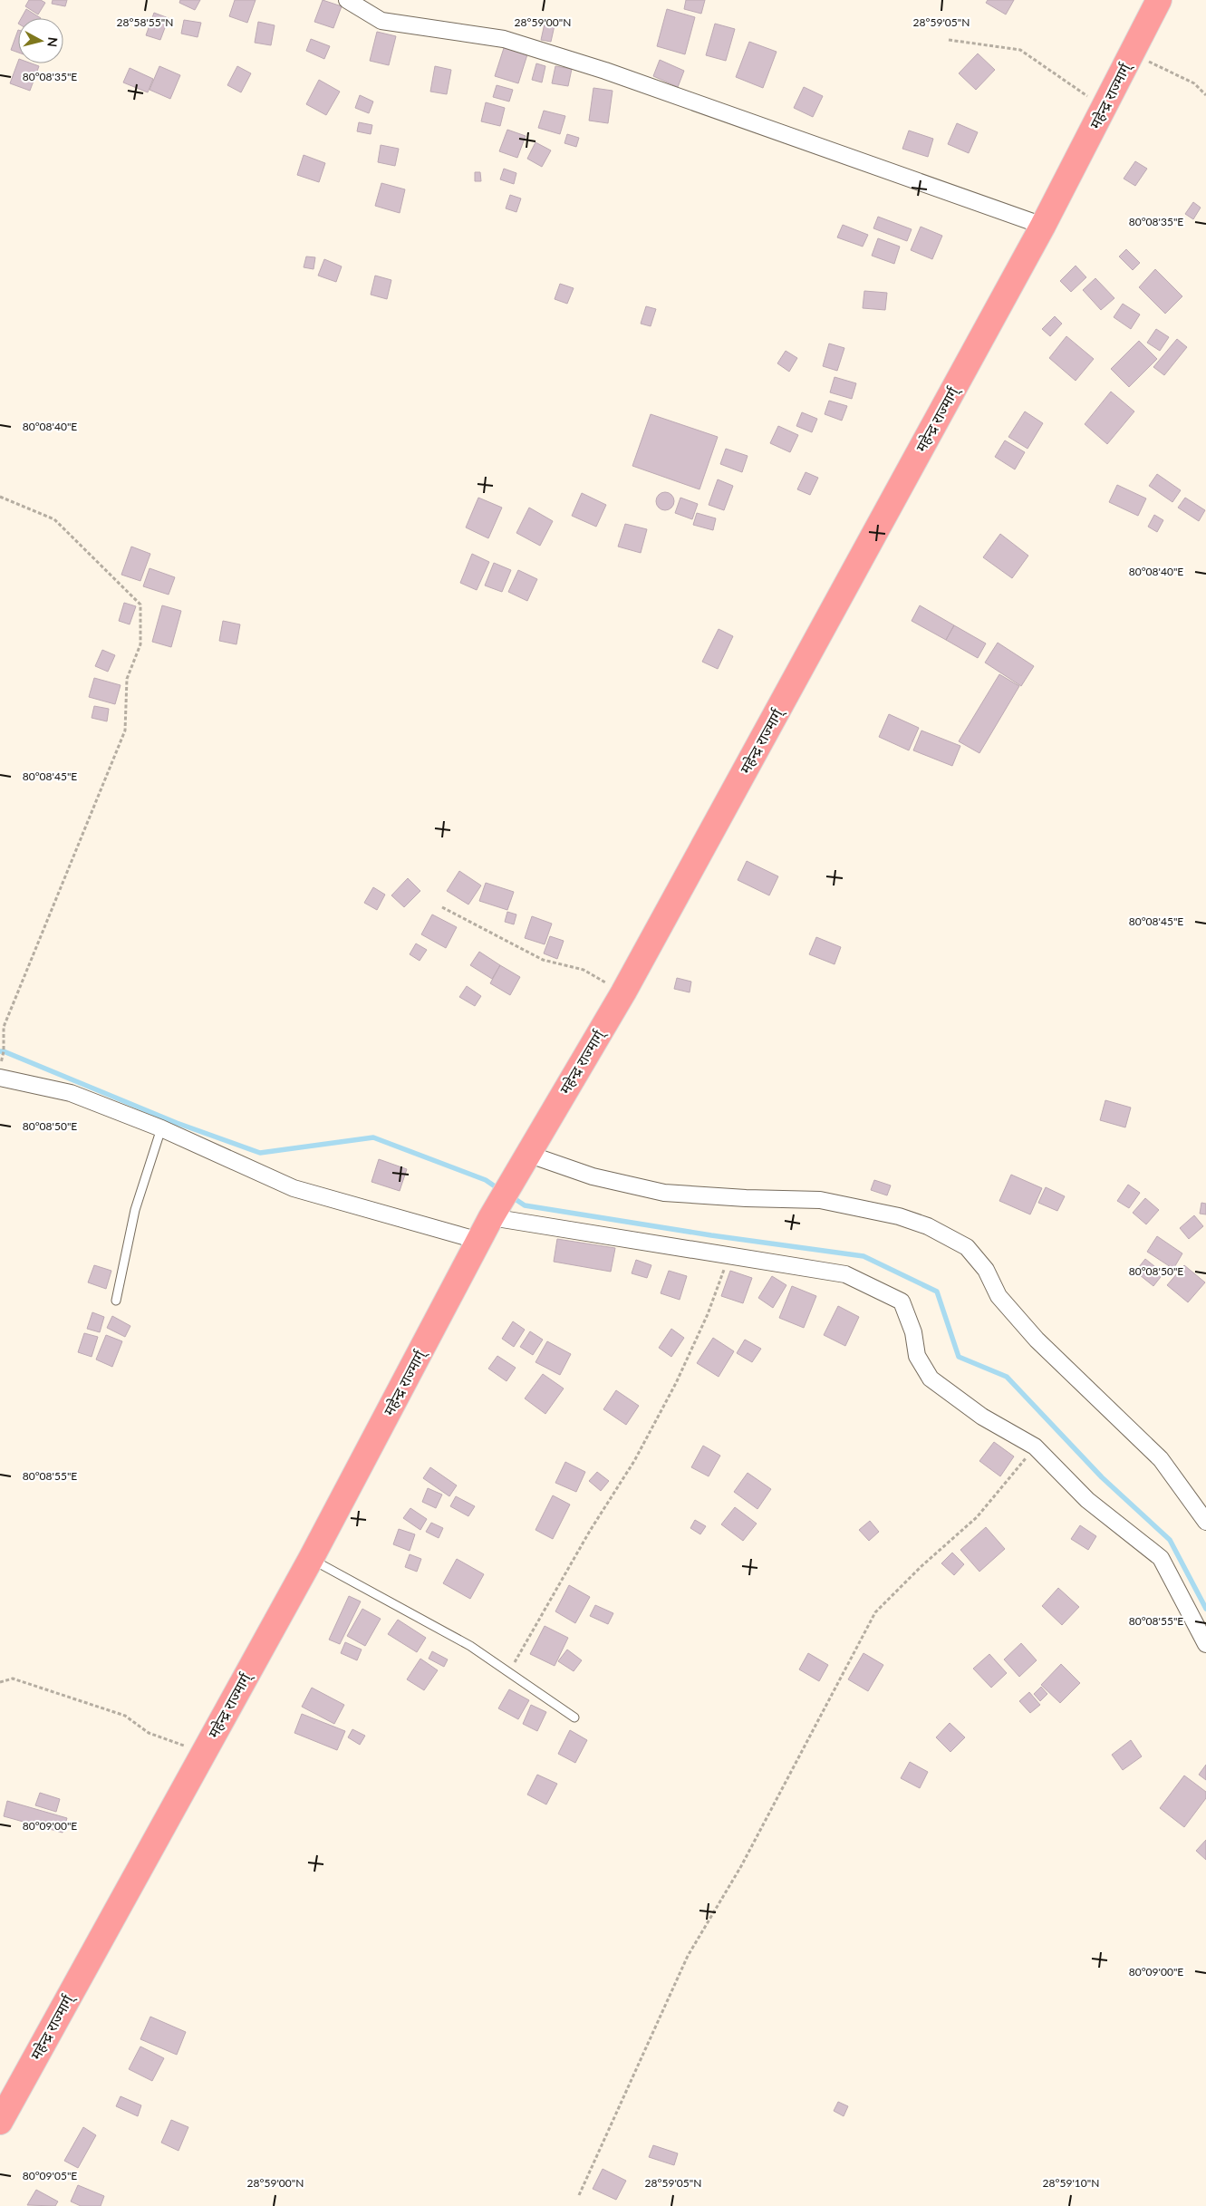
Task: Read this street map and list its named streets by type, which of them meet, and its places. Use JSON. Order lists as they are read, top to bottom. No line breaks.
{"streets":{"highway":["महेन्द्र राज्मार्ग्"]},"north":"right","coordinates":["28°58'55\"N","28°59'00\"N","28°59'05\"N","80°08'35\"E","80°08'40\"E","80°08'45\"E","80°08'50\"E","80°08'55\"E","80°09'00\"E","80°09'05\"E","28°59'10\"N"]}
